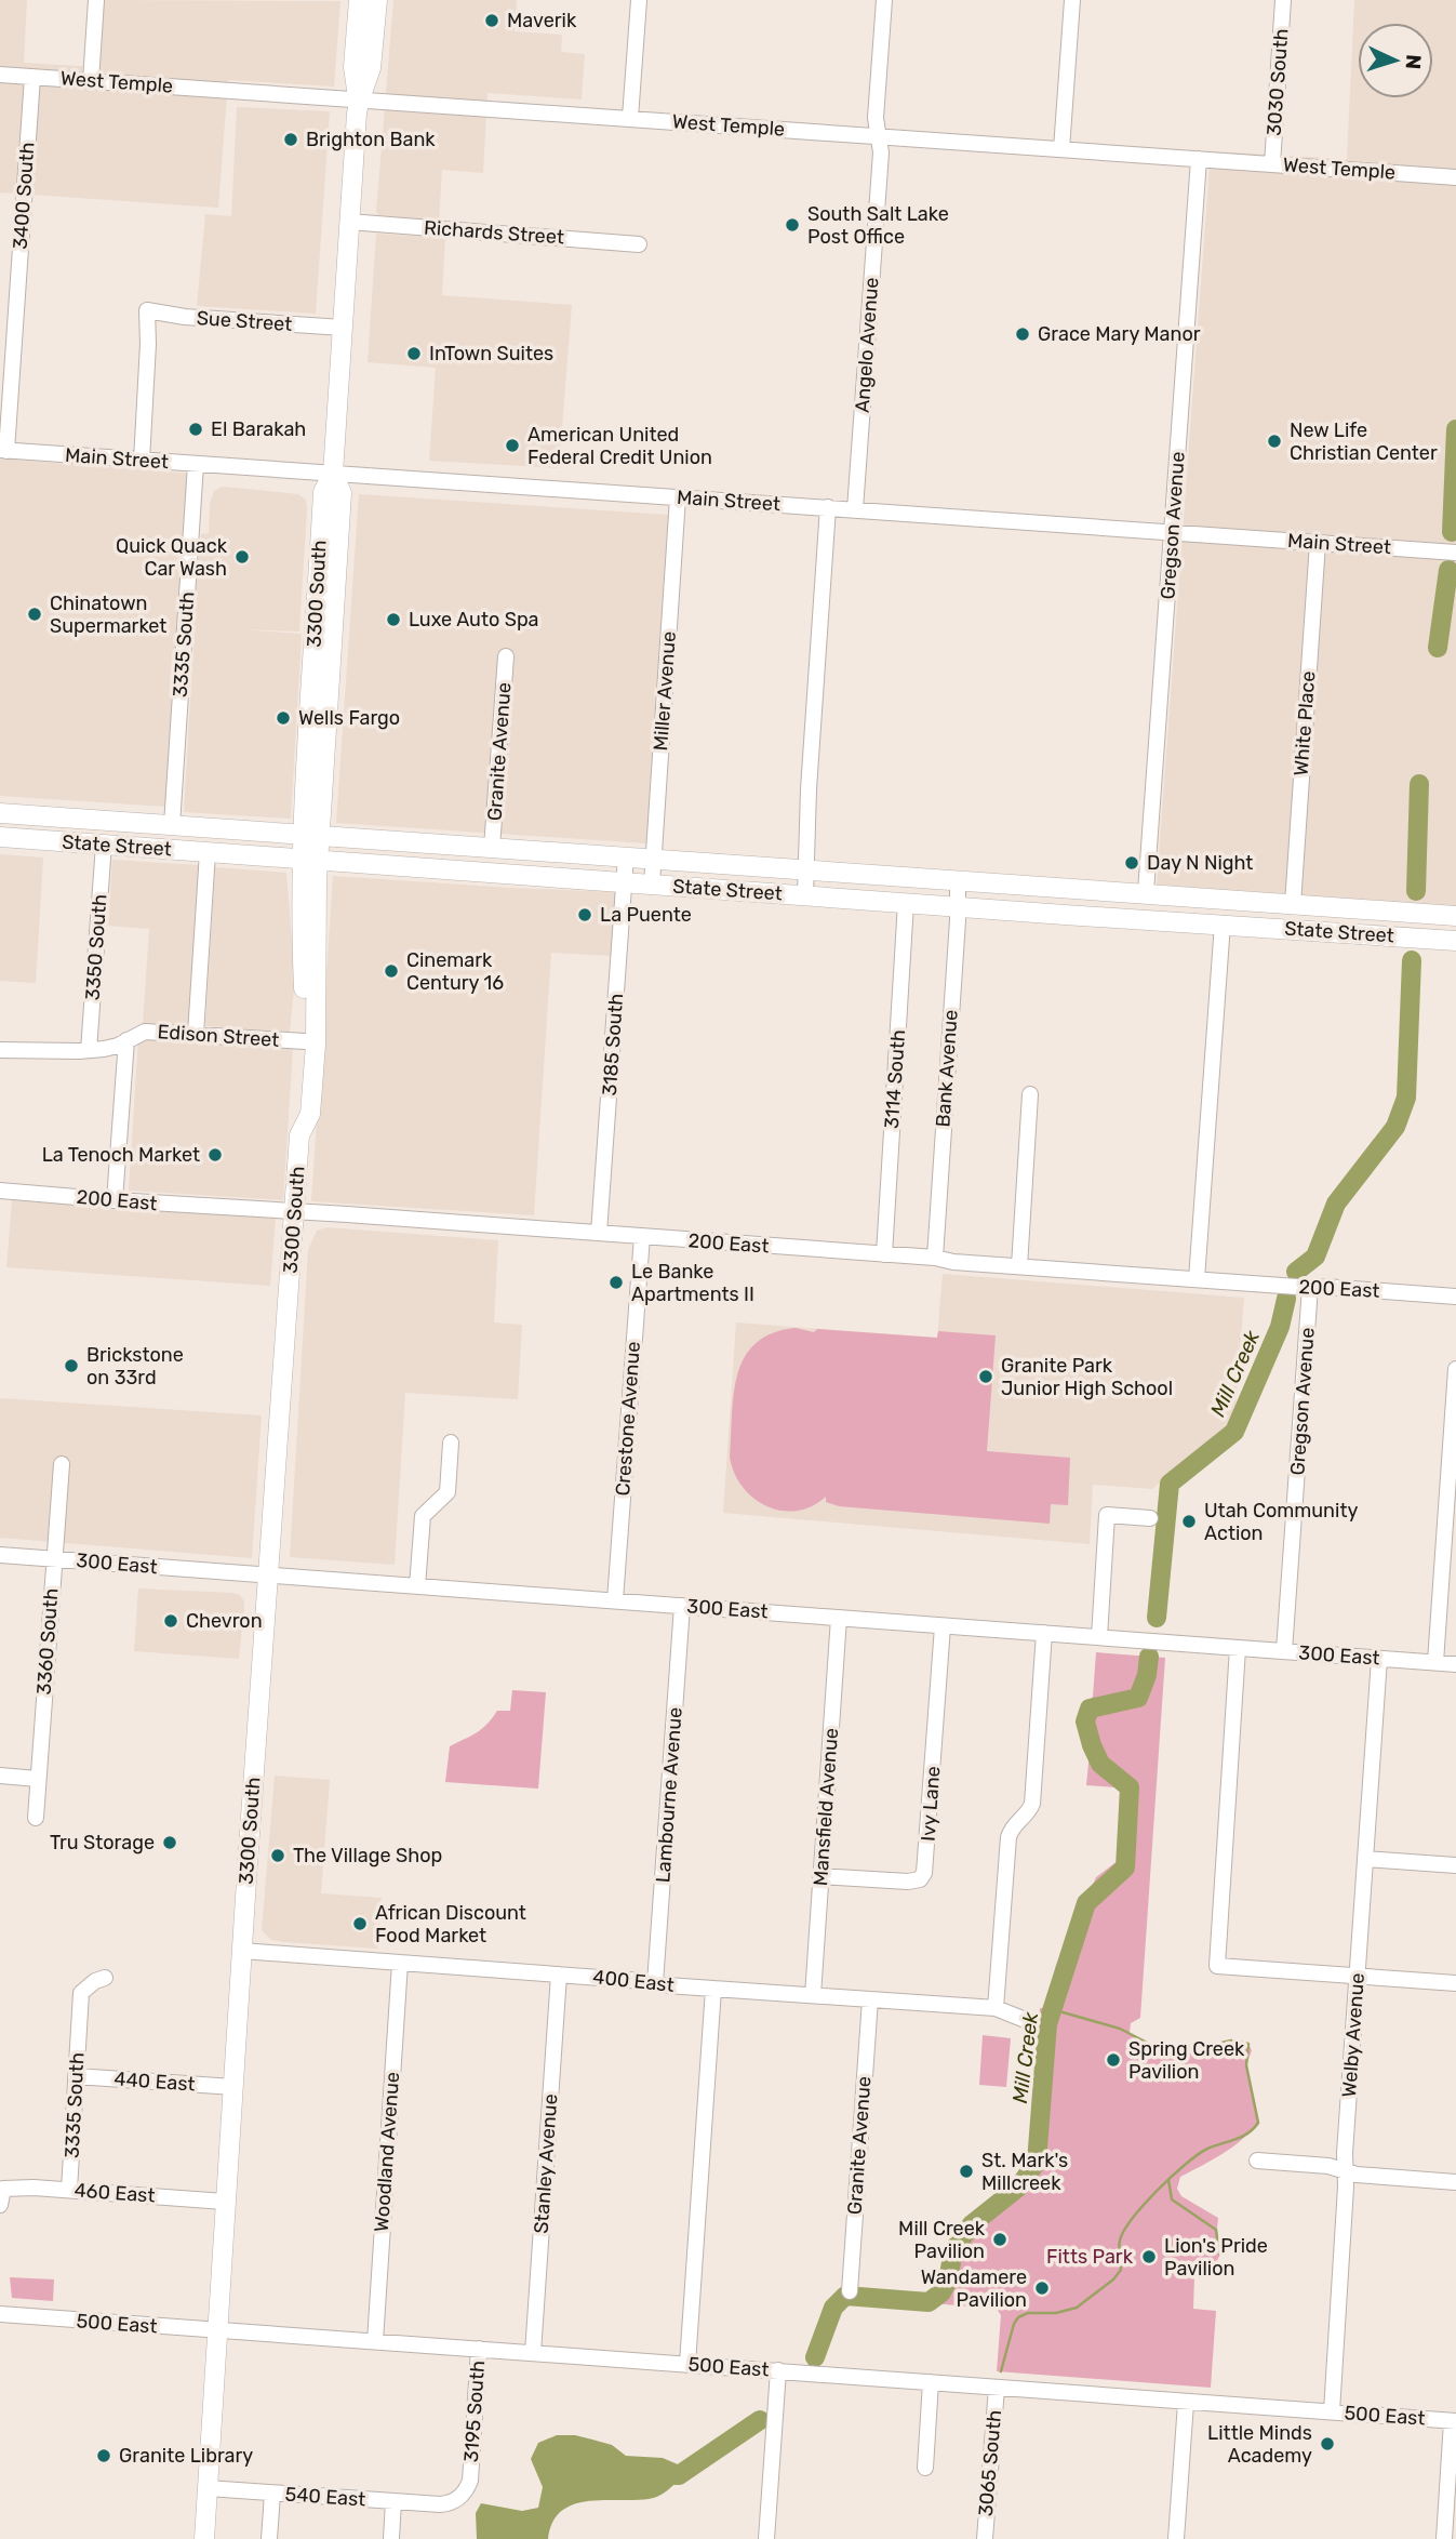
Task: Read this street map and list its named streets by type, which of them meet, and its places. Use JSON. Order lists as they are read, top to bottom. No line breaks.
{"streets":{"main road":["3300 South","State Street"],"street":["West Temple","3030 South","3400 South","Richards Street","Sue Street","Angelo Avenue","Main Street","Gregson Avenue","3335 South","Miller Avenue","White Place","Granite Avenue","3350 South","Edison Street","3185 South","Bank Avenue","3114 South","200 East","Crestone Avenue","300 East","3360 South","Lambourne Avenue","Ivy Lane","Mansfield Avenue","400 East","Welby Avenue","440 East","Woodland Avenue","Stanley Avenue","460 East","500 East","3195 South","3065 South","540 East"]},"crossings":[["West Temple","3030 South"],["West Temple","3400 South"],["West Temple","Angelo Avenue"],["West Temple","Gregson Avenue"],["West Temple","3300 South"],["3400 South","Main Street"],["Richards Street","3300 South"],["Sue Street","Main Street"],["Sue Street","3300 South"],["Angelo Avenue","Main Street"],["Main Street","Gregson Avenue"],["Main Street","3300 South"],["Main Street","3335 South"],["Main Street","Miller Avenue"],["Main Street","White Place"],["Gregson Avenue","State Street"],["Gregson Avenue","200 East"],["Gregson Avenue","300 East"],["3300 South","State Street"],["3300 South","Edison Street"],["3300 South","200 East"],["3300 South","300 East"],["3300 South","400 East"],["3300 South","440 East"],["3300 South","460 East"],["3300 South","500 East"],["3300 South","540 East"],["3335 South","State Street"],["3335 South","440 East"],["3335 South","460 East"],["Miller Avenue","State Street"],["White Place","State Street"],["Granite Avenue","State Street"],["Granite Avenue","400 East"],["State Street","3350 South"],["State Street","3185 South"],["State Street","Bank Avenue"],["State Street","3114 South"],["3350 South","Edison Street"],["3185 South","200 East"],["Bank Avenue","200 East"],["3114 South","200 East"],["200 East","Crestone Avenue"],["Crestone Avenue","300 East"],["300 East","3360 South"],["300 East","Lambourne Avenue"],["300 East","Ivy Lane"],["300 East","Mansfield Avenue"],["300 East","Welby Avenue"],["Lambourne Avenue","400 East"],["Ivy Lane","Mansfield Avenue"],["Mansfield Avenue","400 East"],["400 East","Woodland Avenue"],["400 East","Stanley Avenue"],["Welby Avenue","500 East"],["Woodland Avenue","500 East"],["Stanley Avenue","500 East"],["500 East","3195 South"],["500 East","3065 South"],["3195 South","540 East"]],"water":["Mill Creek"],"parks":["Fitts Park"],"places":["Maverik","Brighton Bank","South Salt Lake Post Office","Grace Mary Manor","InTown Suites","El Barakah","New Life Christian Center","American United Federal Credit Union","Quick Quack Car Wash","Chinatown Supermarket","Luxe Auto Spa","Wells Fargo","Day N Night","La Puente","Cinemark Century 16","La Tenoch Market","Le Banke Apartments II","Brickstone on 33rd","Granite Park Junior High School","Utah Community Action","Chevron","Tru Storage","The Village Shop","African Discount Food Market","Spring Creek Pavilion","St. Mark's Millcreek","Mill Creek Pavilion","Lion's Pride Pavilion","Wandamere Pavilion","Little Minds Academy","Granite Library"],"north":"right"}
